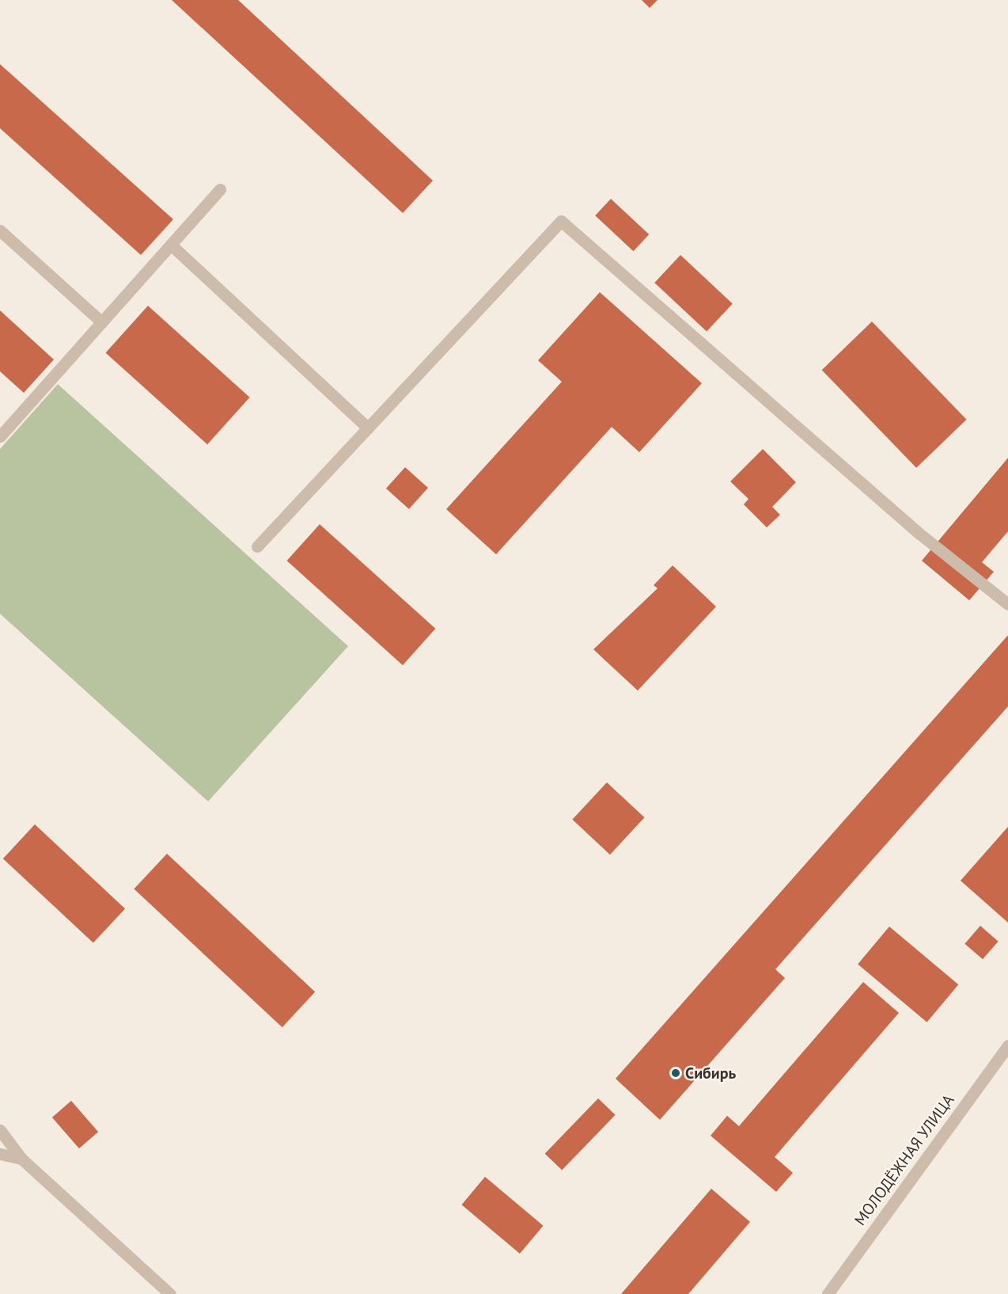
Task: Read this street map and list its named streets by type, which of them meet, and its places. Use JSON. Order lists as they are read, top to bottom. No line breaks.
{"streets":{"street":["МОЛОДЁЖНАЯ УЛИЦА"]},"places":["Сибирь"]}
